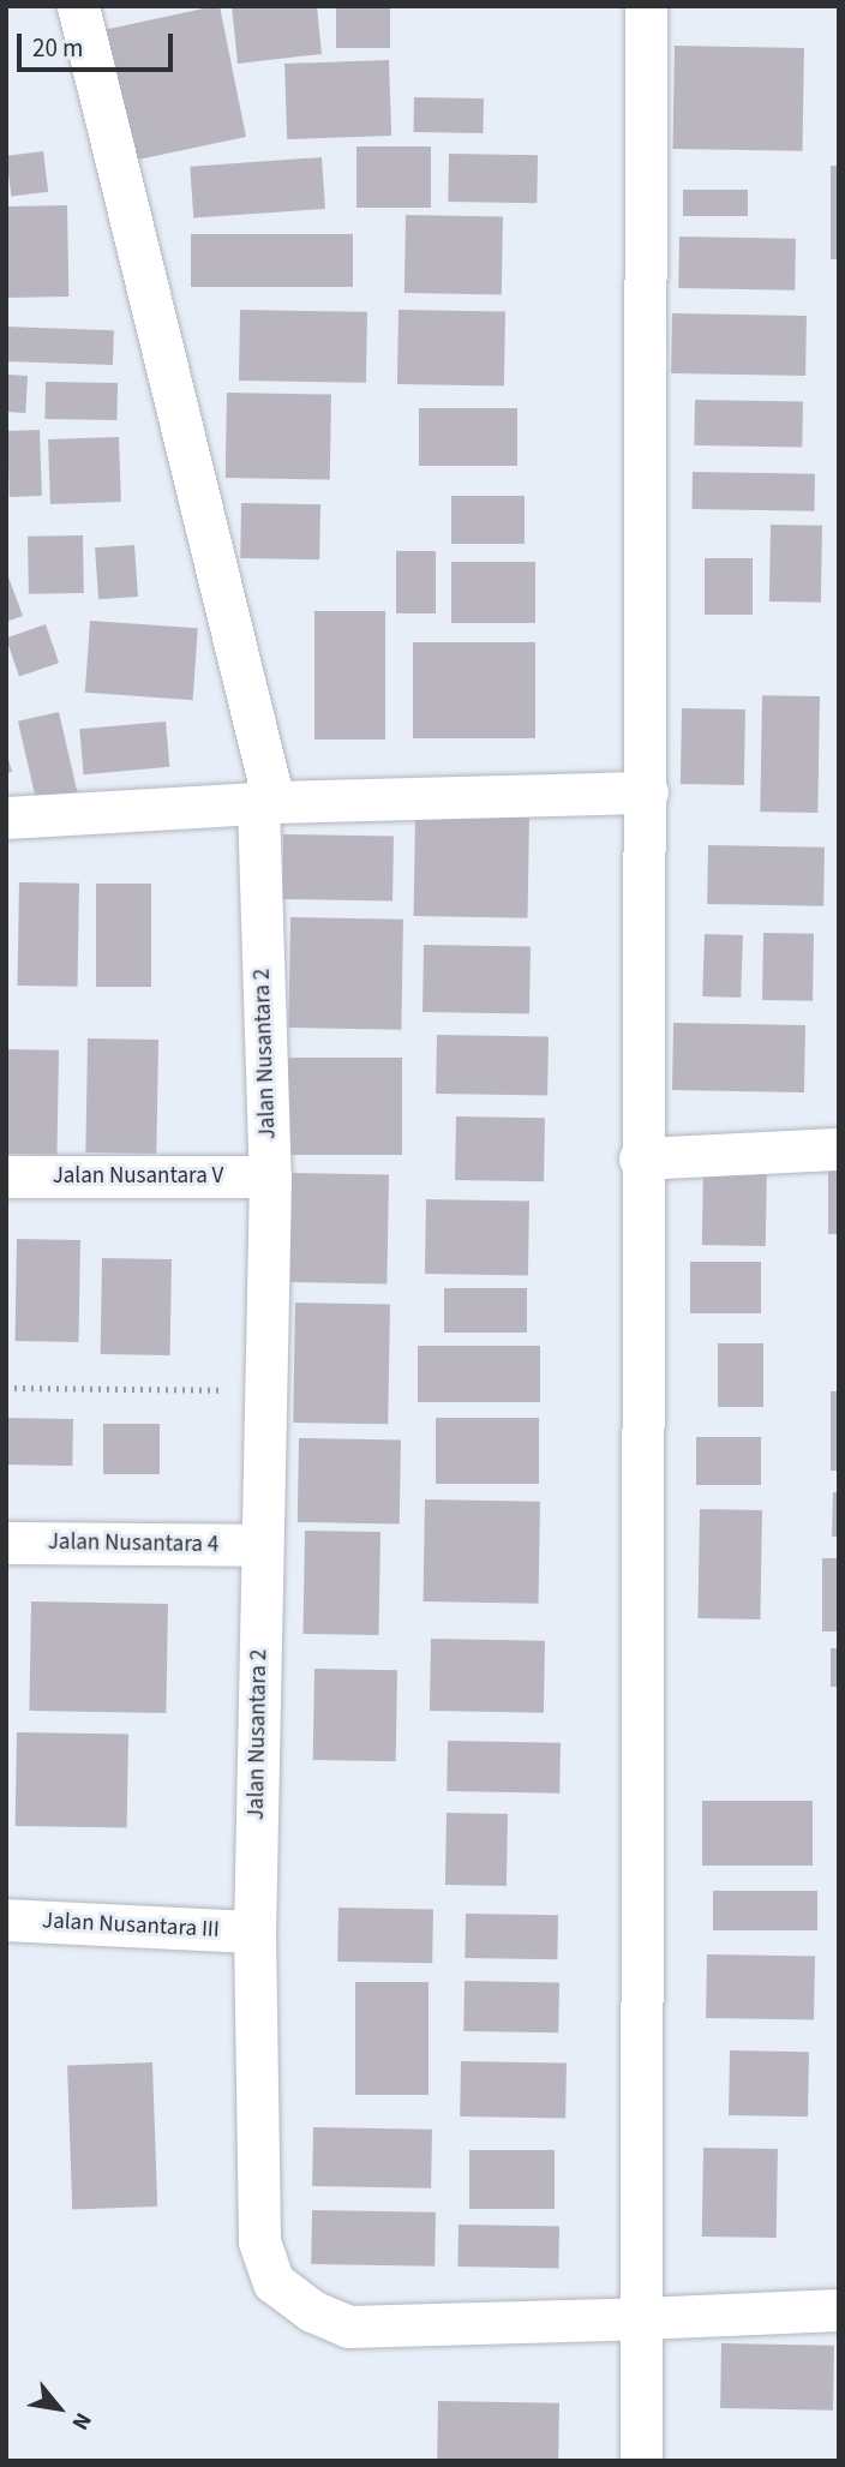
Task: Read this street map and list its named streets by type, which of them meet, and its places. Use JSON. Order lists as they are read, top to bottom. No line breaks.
{"streets":{"street":["Jalan Nusantara 2","Jalan Nusantara V","Jalan Nusantara 4","Jalan Nusantara III"]},"crossings":[["Jalan Nusantara 2","Jalan Nusantara V"],["Jalan Nusantara 2","Jalan Nusantara 4"],["Jalan Nusantara 2","Jalan Nusantara III"]],"scale_bar":"20 m","north":"bottom right"}
